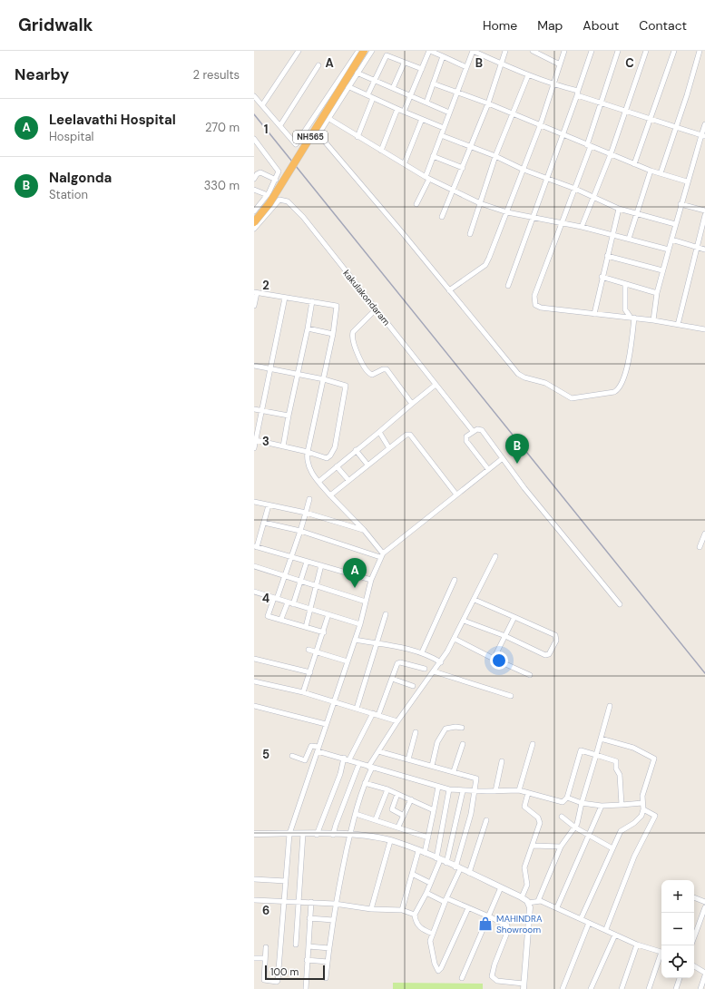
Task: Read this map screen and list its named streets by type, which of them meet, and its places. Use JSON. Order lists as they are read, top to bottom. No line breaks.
{"streets":{"highway":["NH565"],"street":["kakulakondaram"]},"places":{"shop":["MAHINDRA Showroom"]},"scale_bar":"100 m","page":{"header":"Gridwalk","nav":["Home","Map","About","Contact"],"heading":["Nearby","2 results"],"list":[{"mark":"A","name":"Leelavathi Hospital","note":"Hospital","value":"270 m"},{"mark":"B","name":"Nalgonda","note":"Station","value":"330 m"}],"pins":["B","A"],"map_buttons":["+","−"],"scale":"100 m"},"grid":{"columns":["A","B","C"],"rows":["1","2","3","4","5","6"]}}
